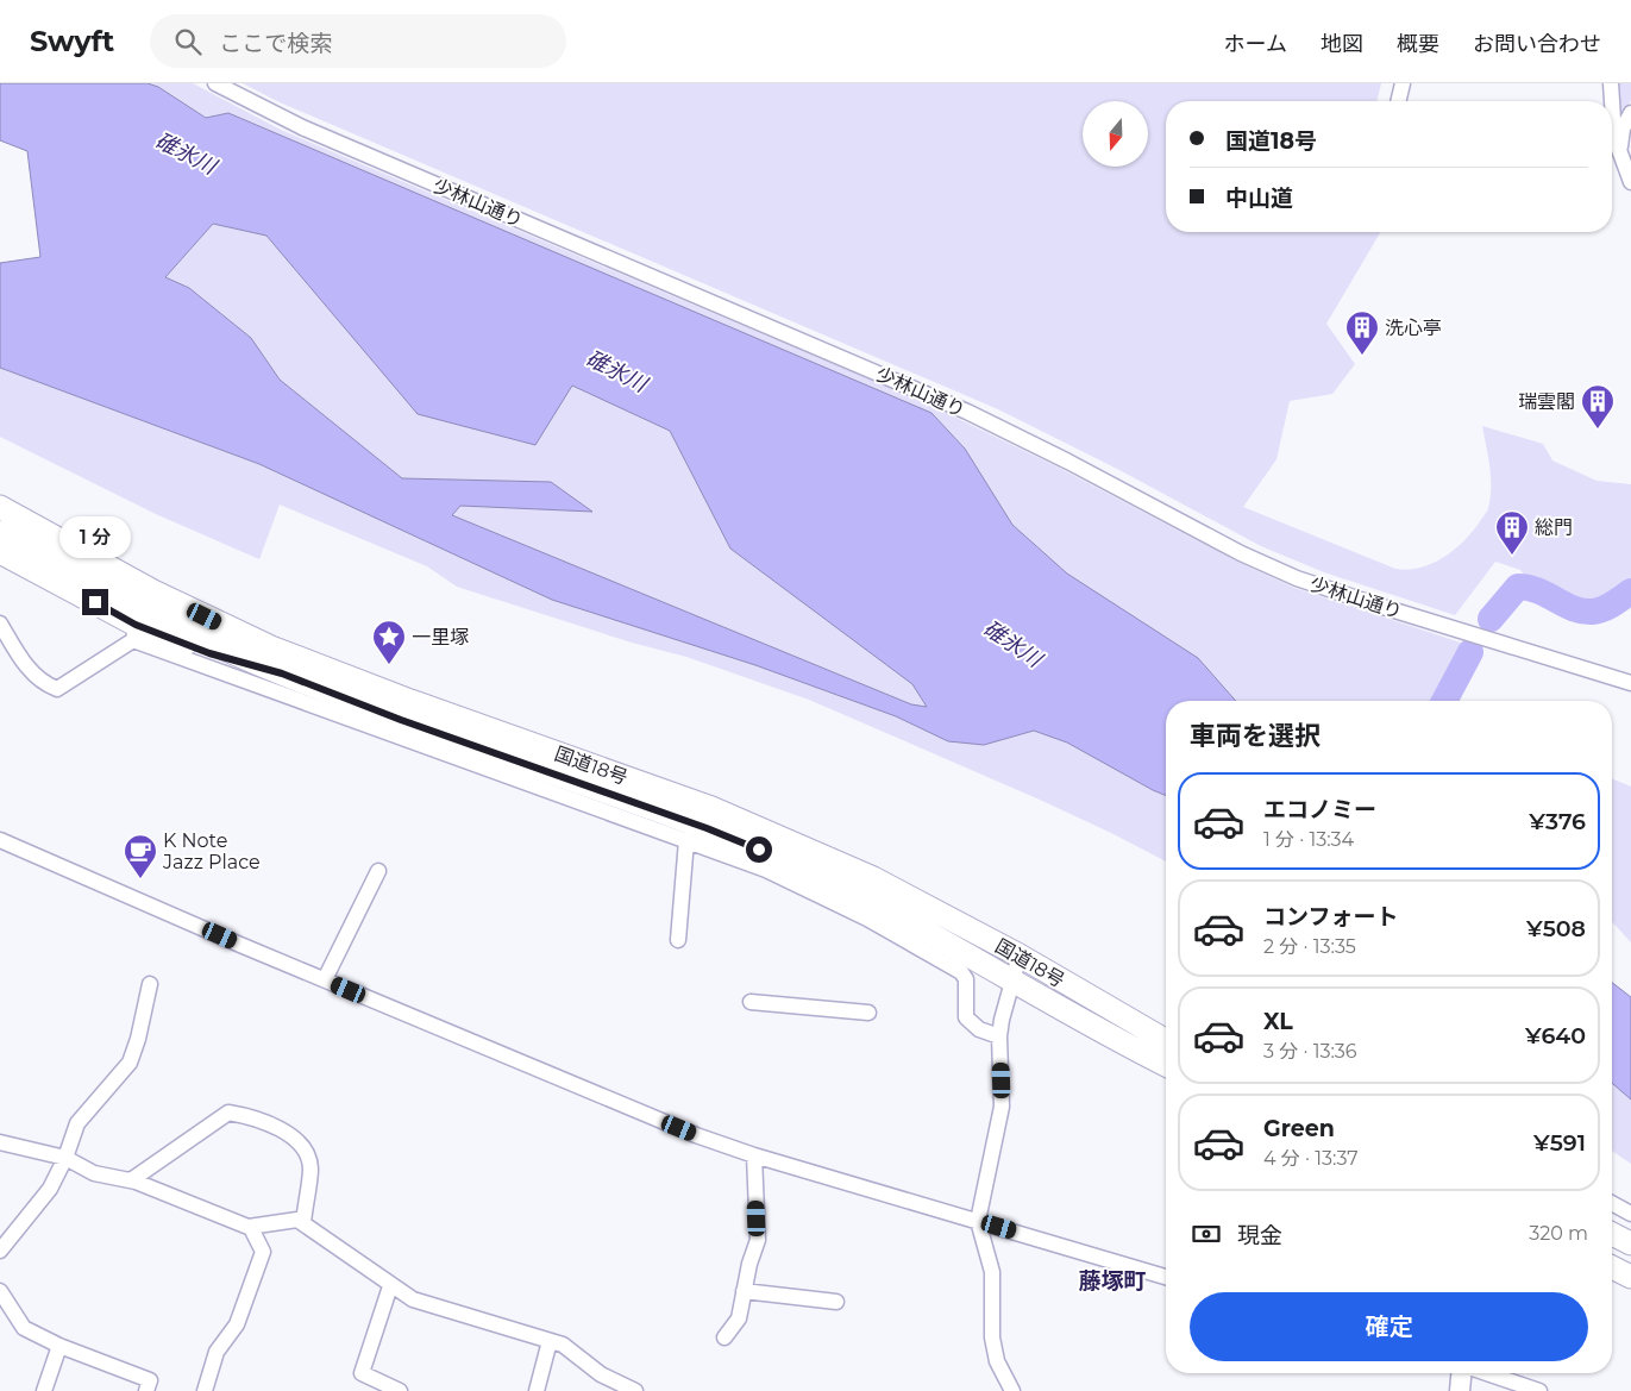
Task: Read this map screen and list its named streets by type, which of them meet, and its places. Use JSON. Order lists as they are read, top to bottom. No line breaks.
{"streets":{"highway":["国道18号"],"street":["少林山通り"]},"districts":["藤塚町"],"water":["碓氷川"],"places":{"building":["洗心亭","瑞雲閣","総門"],"place":["一里塚"],"cafe":["K Note Jazz Place"]},"north":"bottom","page":{"header":"Swyft","search":"ここで検索","nav":["ホーム","地図","概要","お問い合わせ"],"banner":["国道18号","中山道"],"bubble":"1 分","heading":"車両を選択","list":[{"name":"エコノミー","note":"1 分 · 13:34","value":"¥376"},{"name":"コンフォート","note":"2 分 · 13:35","value":"¥508"},{"name":"XL","note":"3 分 · 13:36","value":"¥640"},{"name":"Green","note":"4 分 · 13:37","value":"¥591"}],"pay":["現金","320 m"],"buttons":"確定"}}
